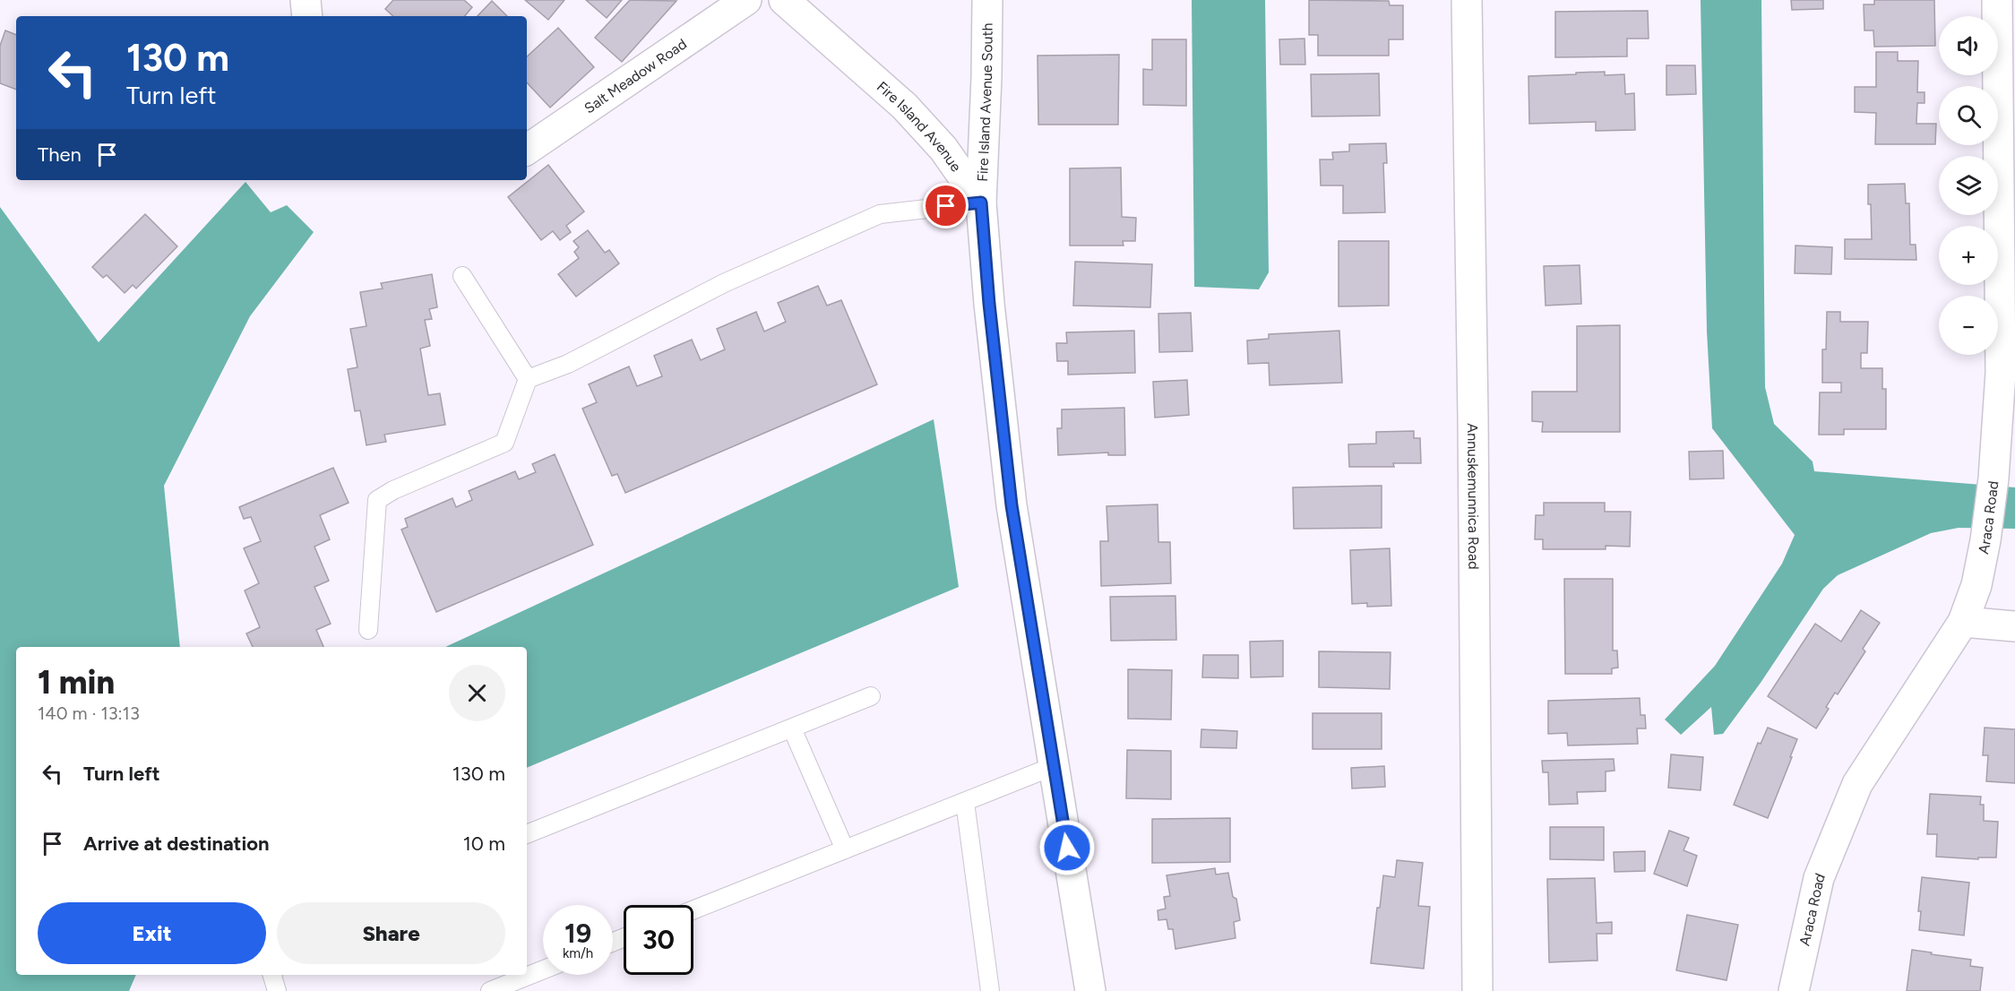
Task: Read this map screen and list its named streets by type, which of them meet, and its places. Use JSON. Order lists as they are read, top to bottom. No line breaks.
{"streets":{"street":["Salt Meadow Road","Fire Island Avenue South","Fire Island Avenue","Annuskemunnica Road","Araca Road"]},"crossings":[["Fire Island Avenue South","Fire Island Avenue"]],"page":{"map_buttons":["+","−"],"turn":["130 m","Turn left"],"then":"Then","heading":["1 min","140 m · 13:13"],"list":[{"name":"Turn left","value":"130 m"},{"name":"Arrive at destination","value":"10 m"}],"buttons":["Exit","Share"],"speed":"19 km/h","limit":"30"}}
